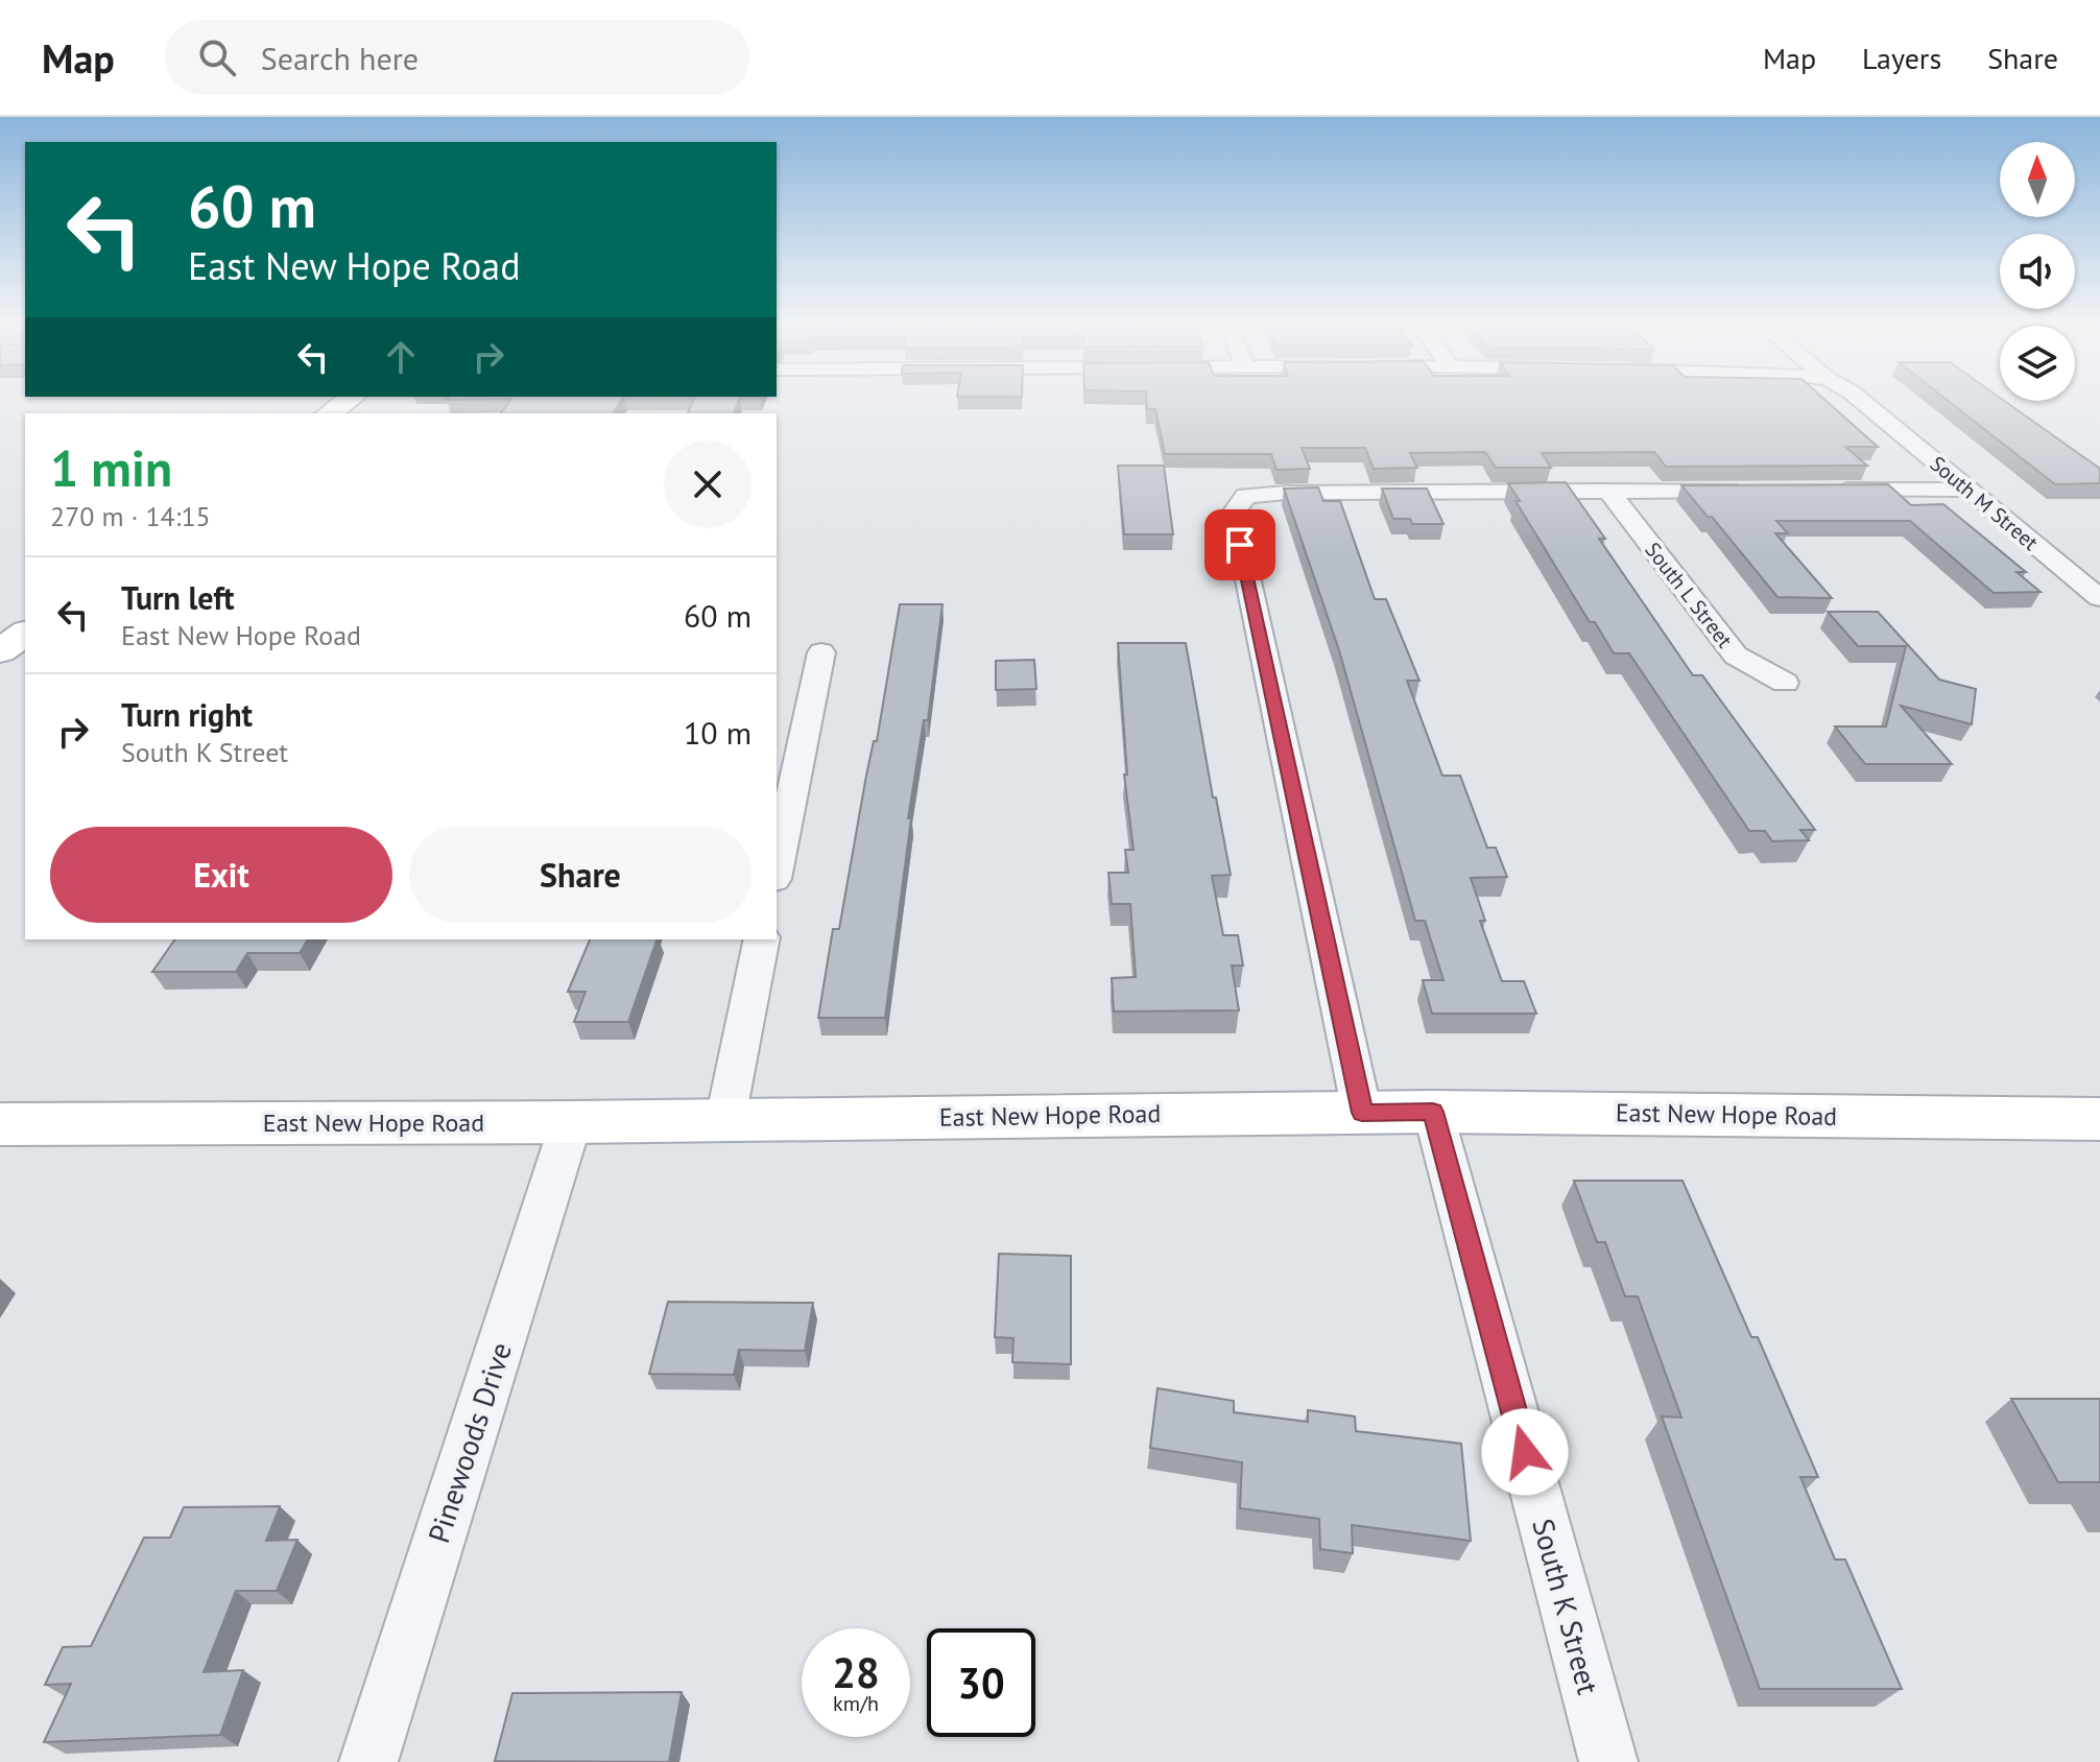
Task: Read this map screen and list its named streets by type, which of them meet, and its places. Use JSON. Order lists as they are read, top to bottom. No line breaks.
{"streets":{"street":["South M Street","South L Street","East New Hope Road","Pinewoods Drive","South K Street"]},"crossings":[["East New Hope Road","Pinewoods Drive"],["East New Hope Road","South K Street"]],"north":"top","page":{"header":"Map","search":"Search here","nav":["Map","Layers","Share"],"turn":["60 m","East New Hope Road"],"heading":["1 min","270 m · 14:15"],"list":[{"name":"Turn left","note":"East New Hope Road","value":"60 m"},{"name":"Turn right","note":"South K Street","value":"10 m"}],"buttons":["Exit","Share"],"speed":"28 km/h","limit":"30"}}
